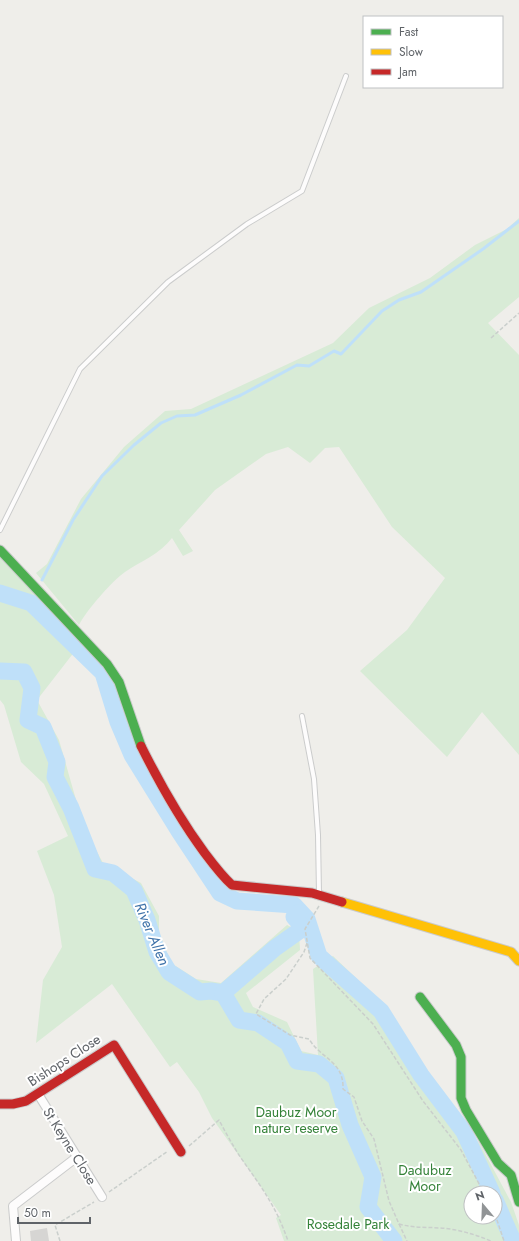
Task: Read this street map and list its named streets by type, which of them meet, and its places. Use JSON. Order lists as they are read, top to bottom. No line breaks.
{"streets":{"street":["Bishops Close","St Keyne Close"]},"crossings":[["Bishops Close","St Keyne Close"]],"water":["River Allen"],"parks":["Daubuz Moor nature reserve","Dadubuz Moor","Rosedale Park"],"legend":["Fast","Slow","Jam"],"scale_bar":"50 m","north":"top"}
